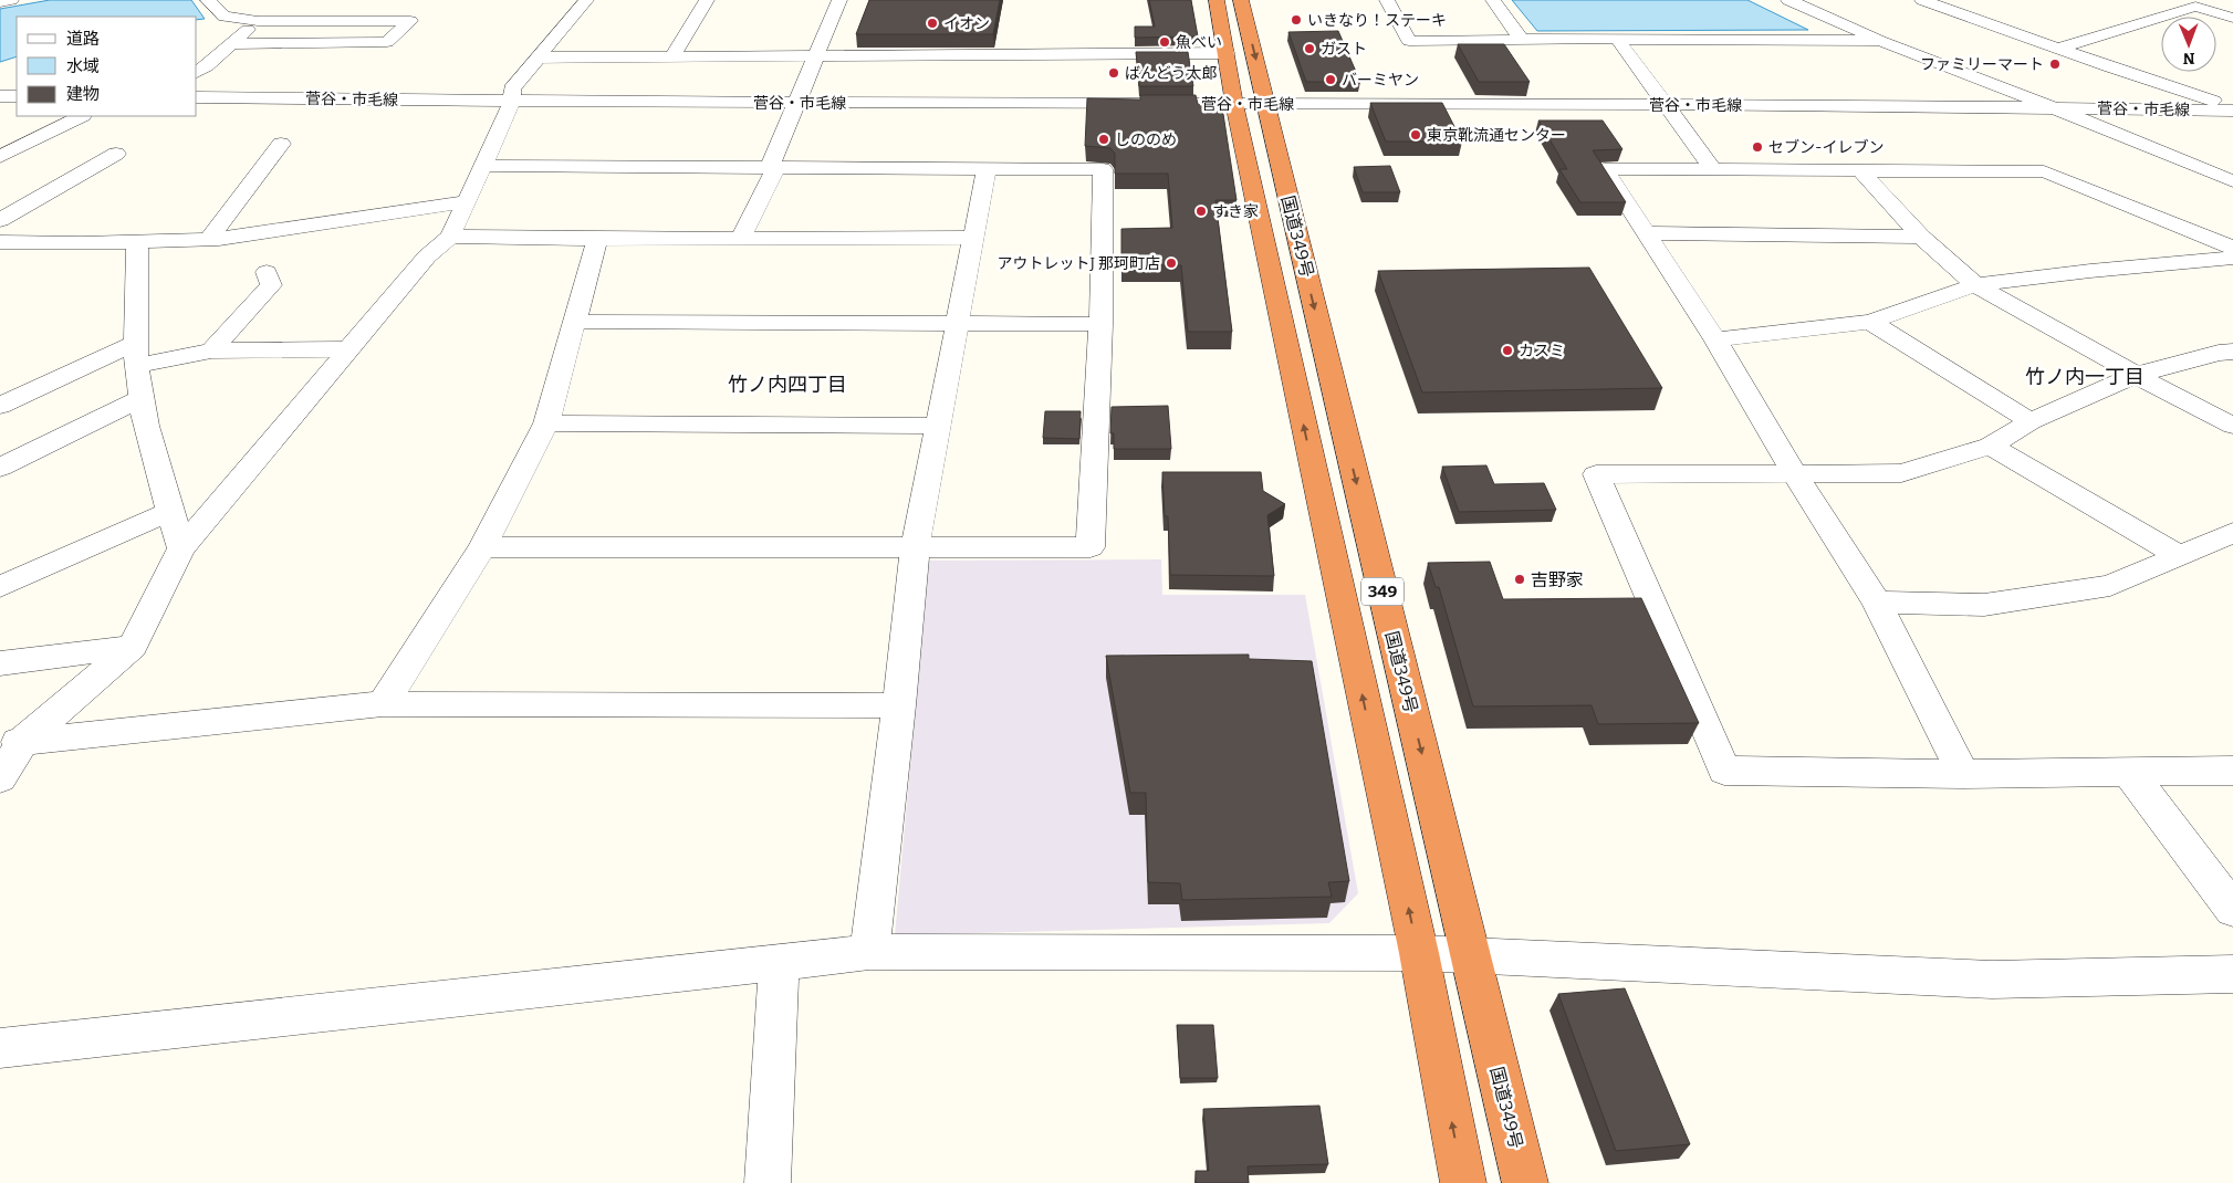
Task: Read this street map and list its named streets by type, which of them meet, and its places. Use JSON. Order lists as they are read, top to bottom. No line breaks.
{"streets":{"highway":["国道349号","349"],"street":["菅谷・市毛線"]},"crossings":[["菅谷・市毛線","国道349号"]],"districts":["竹ノ内一丁目","竹ノ内四丁目"],"places":["いきなり！ステーキ","イオン","魚べい","ガスト","ファミリーマート","ばんどう太郎","バーミヤン","東京靴流通センター","しののめ","セブン-イレブン","すき家","アウトレットJ 那珂町店","カスミ","吉野家"],"legend":["道路","水域","建物"],"north":"bottom"}
